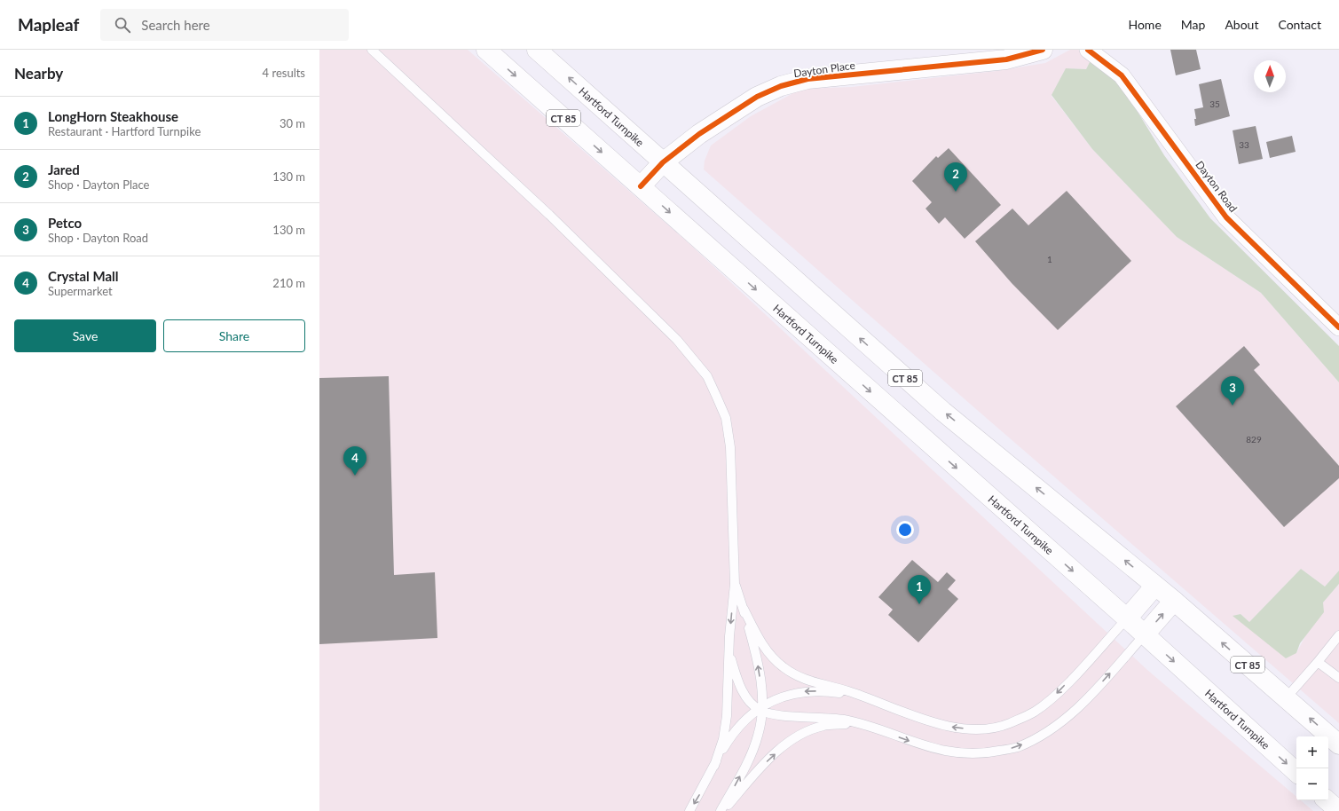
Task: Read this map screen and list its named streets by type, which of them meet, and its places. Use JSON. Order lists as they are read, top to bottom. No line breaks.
{"streets":{"main road":["Dayton Place","Hartford Turnpike","CT 85"],"street":["Dayton Road"]},"crossings":[["Dayton Place","Hartford Turnpike"]],"house_numbers":["35","33","1","829"],"north":"top","page":{"header":"Mapleaf","search":"Search here","nav":["Home","Map","About","Contact"],"heading":["Nearby","4 results"],"list":[{"mark":"1","name":"LongHorn Steakhouse","note":"Restaurant · Hartford Turnpike","value":"30 m"},{"mark":"2","name":"Jared","note":"Shop · Dayton Place","value":"130 m"},{"mark":"3","name":"Petco","note":"Shop · Dayton Road","value":"130 m"},{"mark":"4","name":"Crystal Mall","note":"Supermarket","value":"210 m"}],"pins":["2","3","4","1"],"buttons":["Save","Share"],"map_buttons":["+","−"]}}
